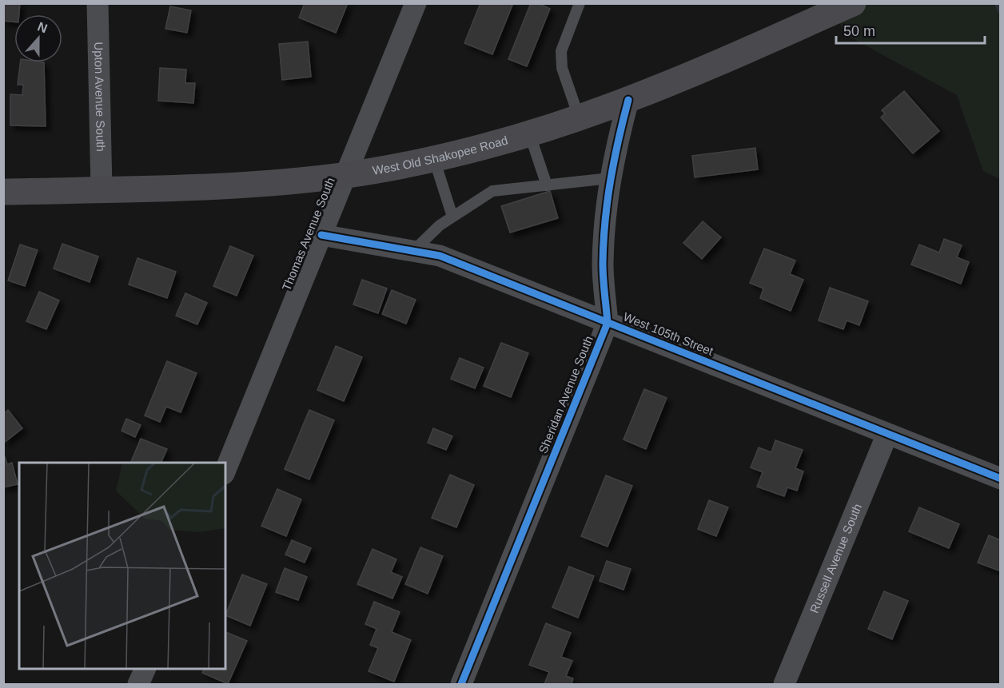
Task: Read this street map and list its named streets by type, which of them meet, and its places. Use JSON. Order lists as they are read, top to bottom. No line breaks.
{"streets":{"main road":["West Old Shakopee Road"],"street":["Upton Avenue South","Thomas Avenue South","West 105th Street","Sheridan Avenue South","Russell Avenue South"]},"crossings":[["Upton Avenue South","West Old Shakopee Road"],["West Old Shakopee Road","Thomas Avenue South"],["West Old Shakopee Road","Sheridan Avenue South"],["Thomas Avenue South","West 105th Street"],["West 105th Street","Sheridan Avenue South"],["West 105th Street","Russell Avenue South"]],"scale_bar":"50 m","north":"top"}
